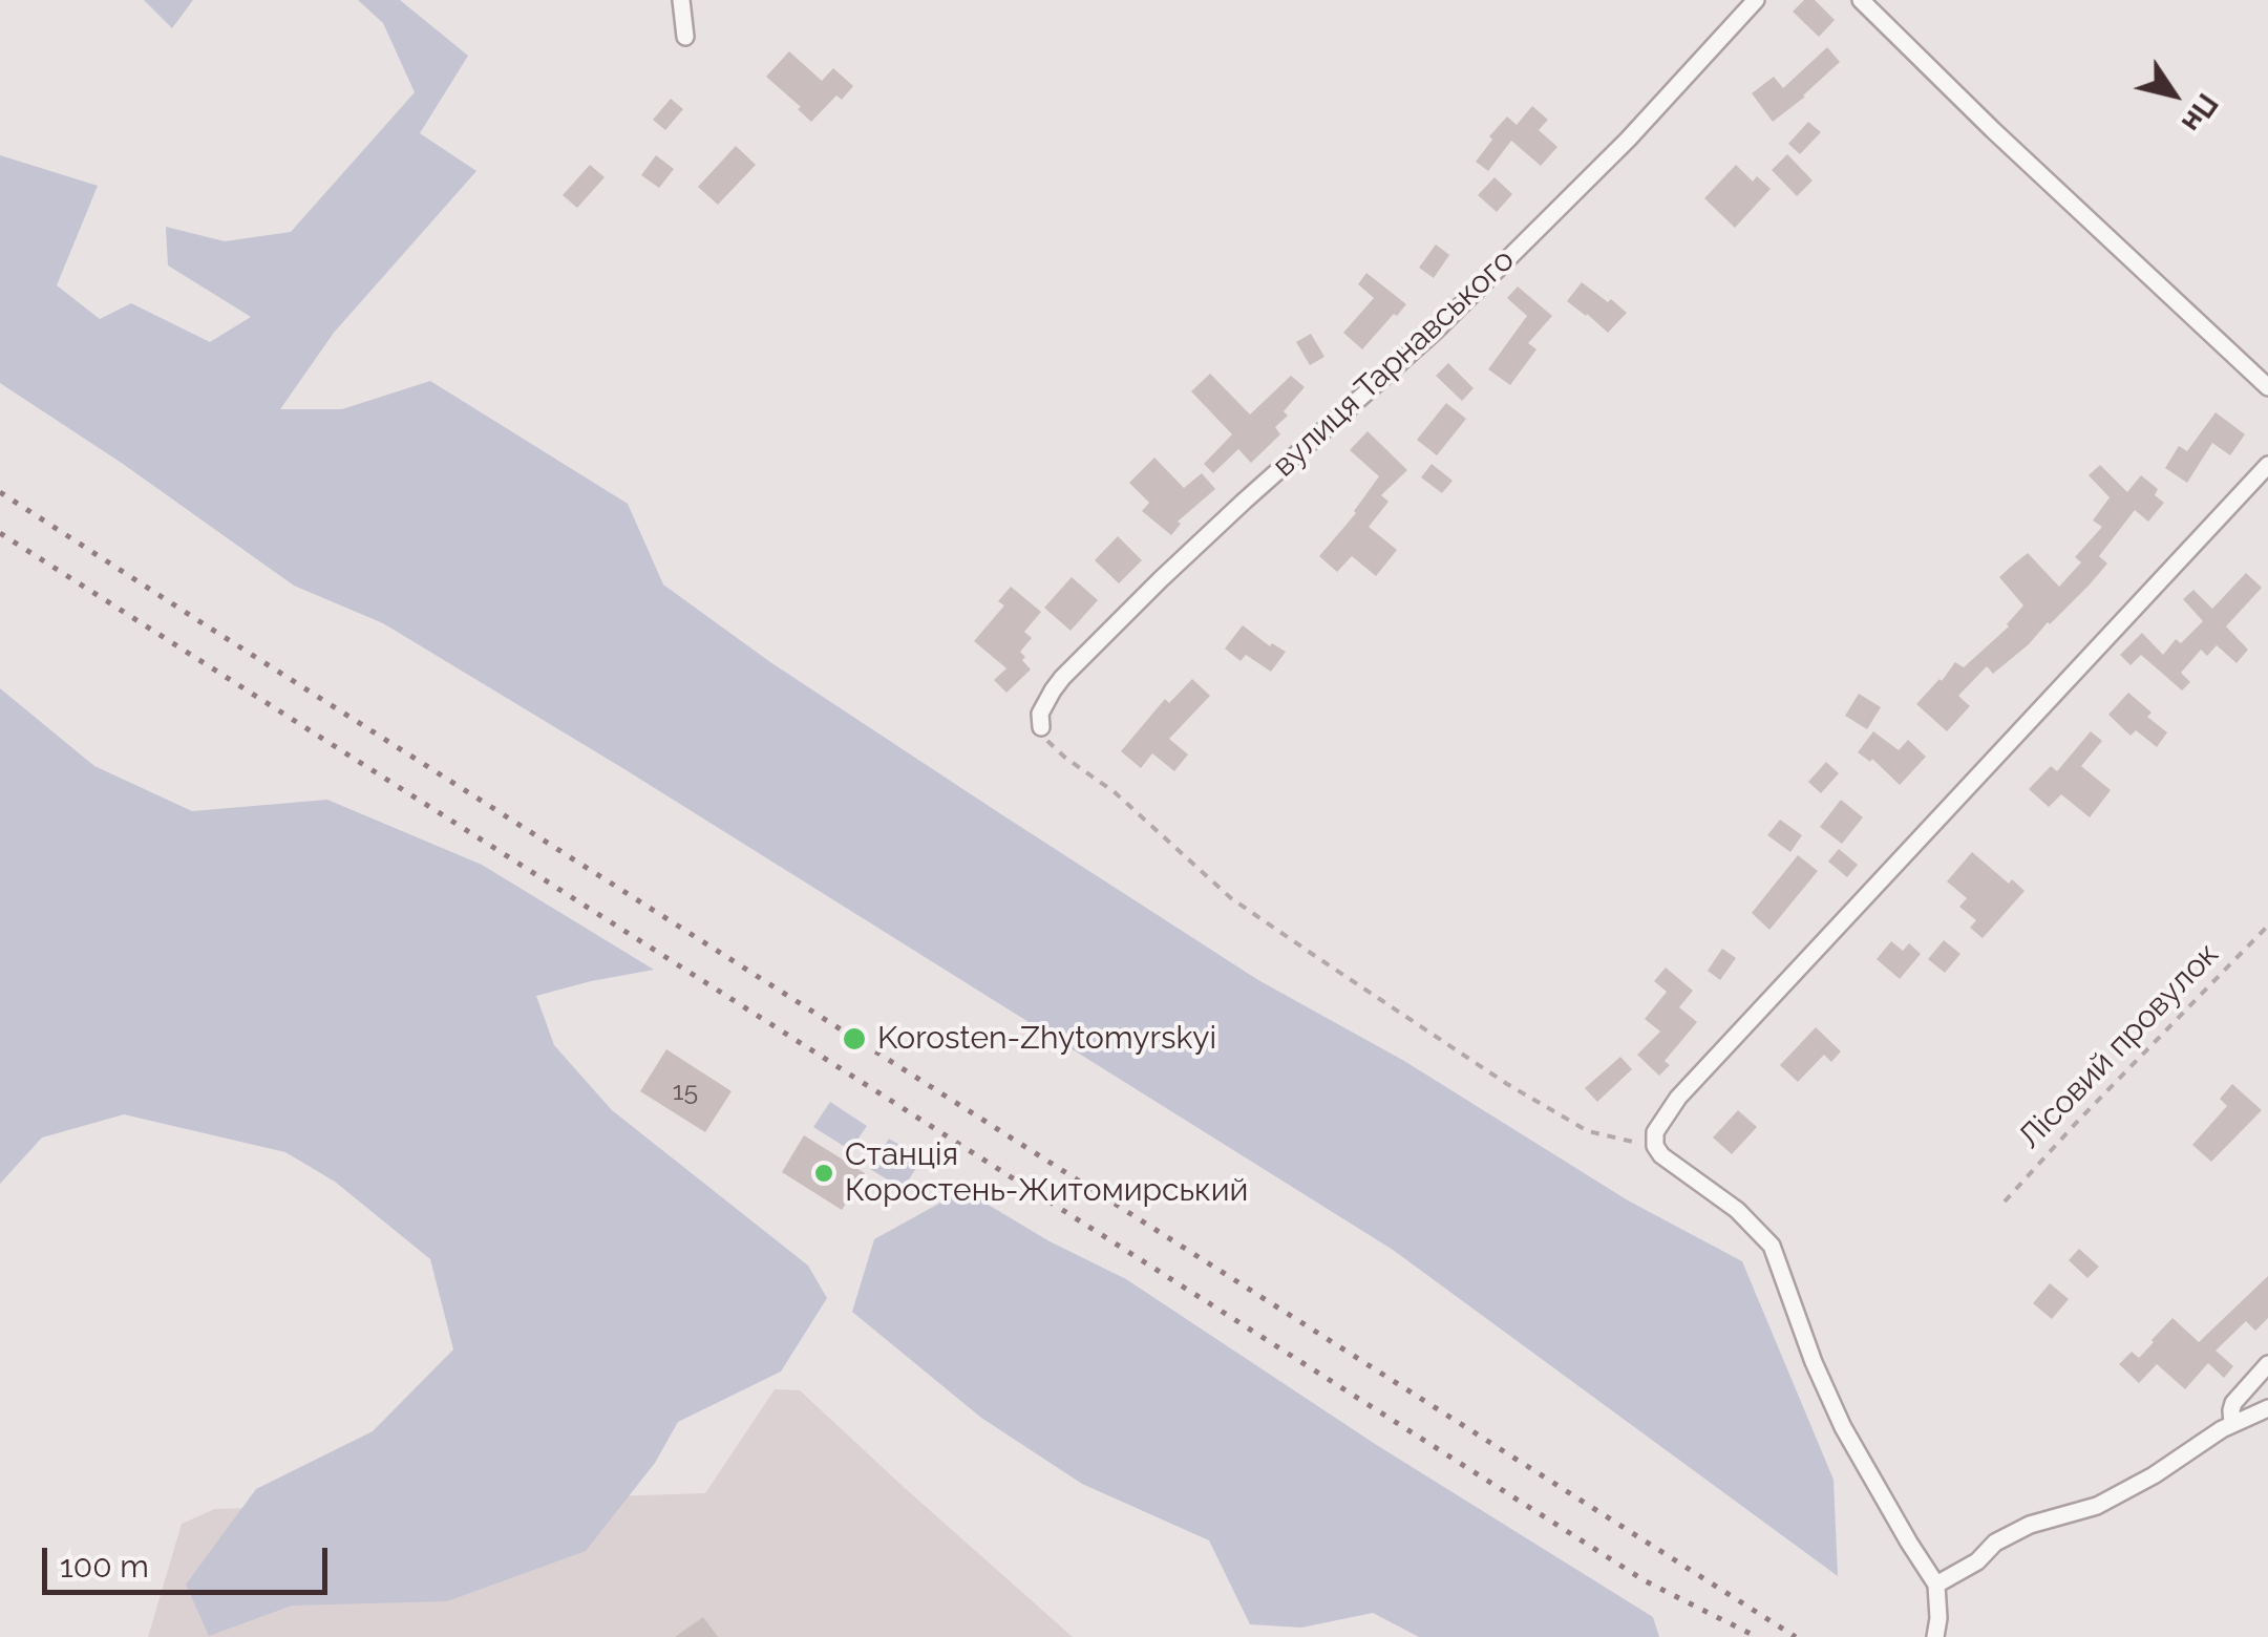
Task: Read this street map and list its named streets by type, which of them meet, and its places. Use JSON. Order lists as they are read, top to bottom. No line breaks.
{"streets":{"street":["вулиця Тарнавського"],"path":["Лісовий провулок"]},"places":["Korosten-Zhytomyrskyi","Станція Коростень-Житомирський"],"house_numbers":["15"],"scale_bar":"100 m","north":"bottom right"}
